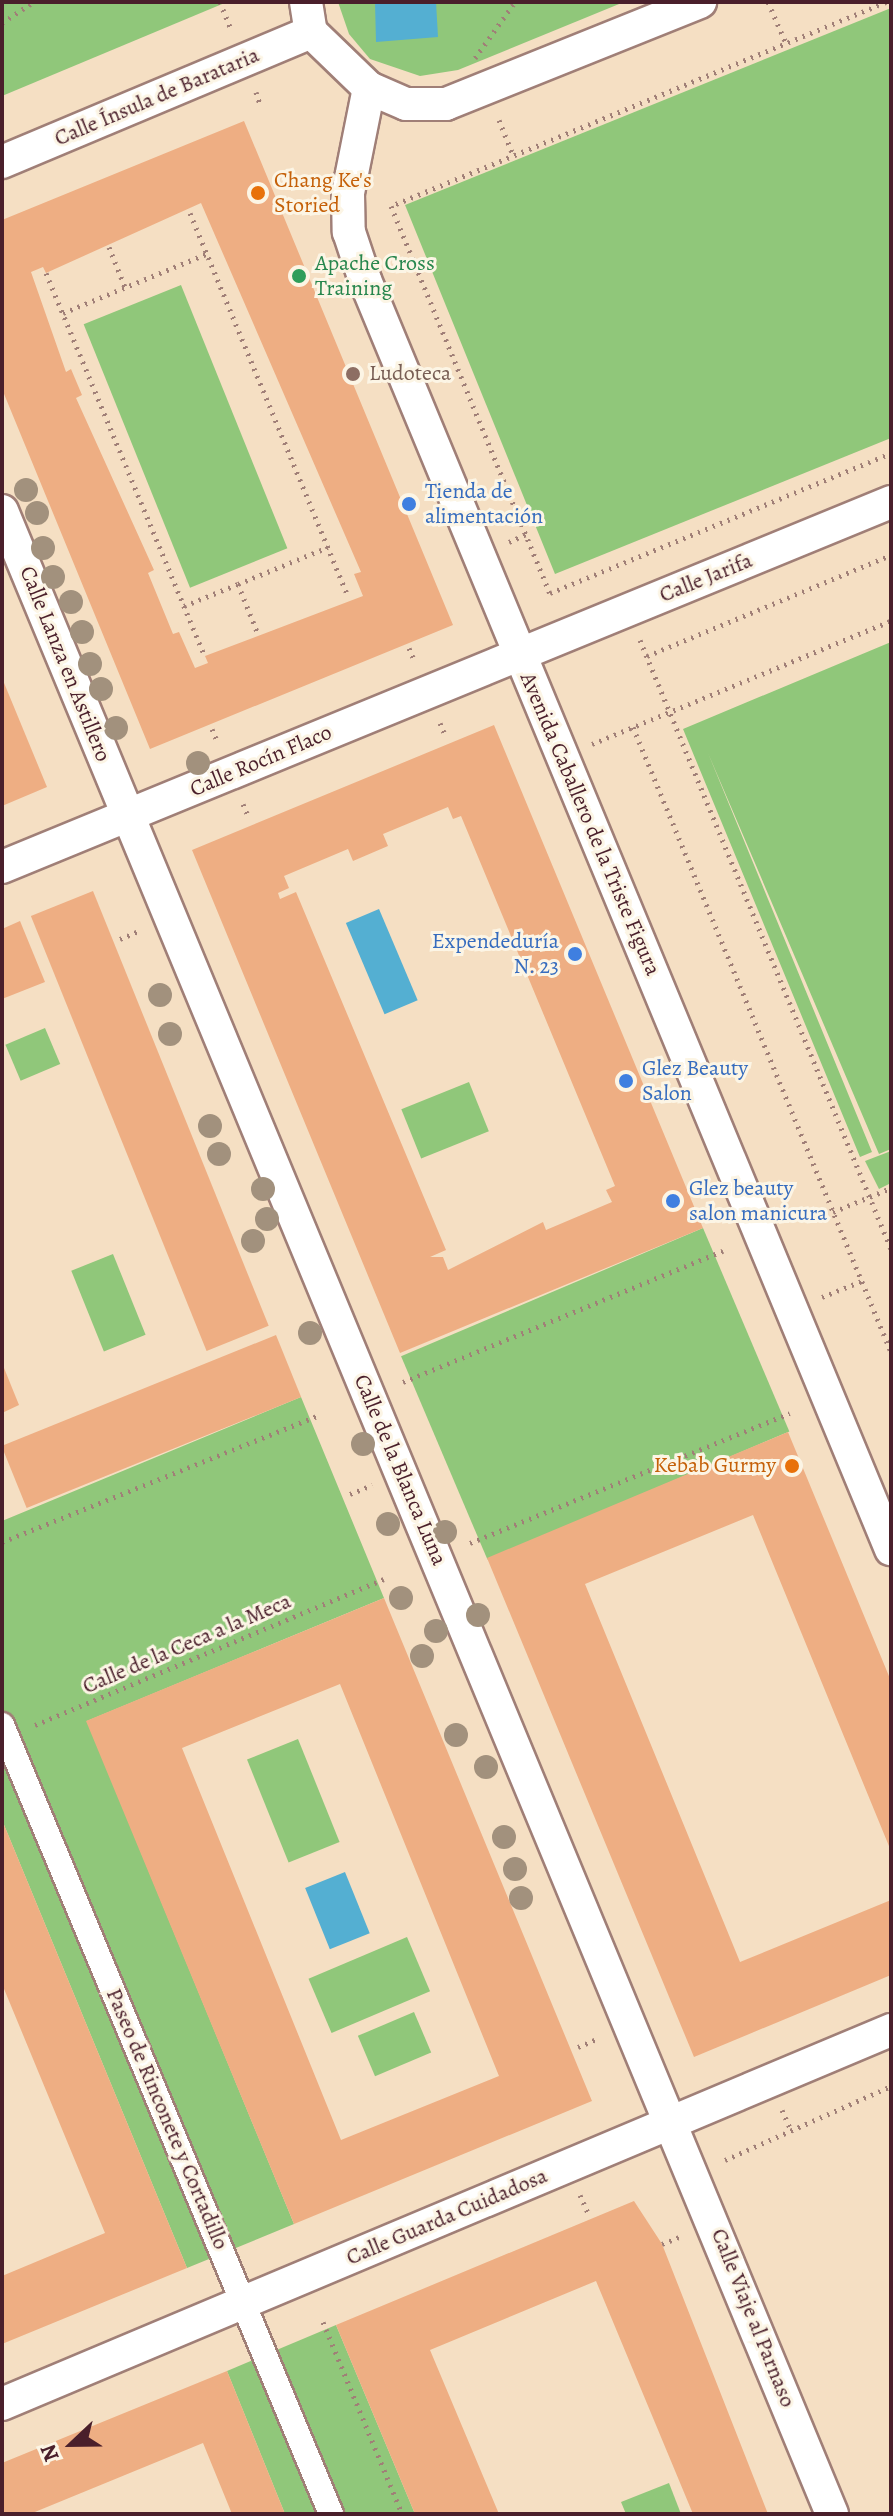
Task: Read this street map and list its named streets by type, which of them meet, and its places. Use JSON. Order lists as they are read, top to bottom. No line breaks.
{"streets":{"street":["Calle Ínsula de Barataria","Calle Jarifa","Calle Lanza en Astillero","Calle Rocín Flaco","Avenida Caballero de la Triste Figura","Calle de la Blanca Luna","Paseo de Rinconete y Cortadillo","Calle Guarda Cuidadosa","Calle Viaje al Parnaso"],"path":["Calle de la Ceca a la Meca"]},"crossings":[["Calle Jarifa","Calle Rocín Flaco"],["Calle Jarifa","Avenida Caballero de la Triste Figura"],["Calle Lanza en Astillero","Calle Rocín Flaco"],["Calle Lanza en Astillero","Calle de la Blanca Luna"],["Calle Rocín Flaco","Avenida Caballero de la Triste Figura"],["Calle Rocín Flaco","Calle de la Blanca Luna"],["Calle de la Blanca Luna","Calle Guarda Cuidadosa"],["Calle de la Blanca Luna","Calle Viaje al Parnaso"],["Calle de la Ceca a la Meca","Paseo de Rinconete y Cortadillo"],["Paseo de Rinconete y Cortadillo","Calle Guarda Cuidadosa"],["Calle Guarda Cuidadosa","Calle Viaje al Parnaso"]],"places":["Chang Ke's Storied","Apache Cross Training","Ludoteca","Tienda de alimentación","Expendeduría N. 23","Glez Beauty Salon","Glez beauty salon manicura","Kebab Gurmy"],"north":"left"}
